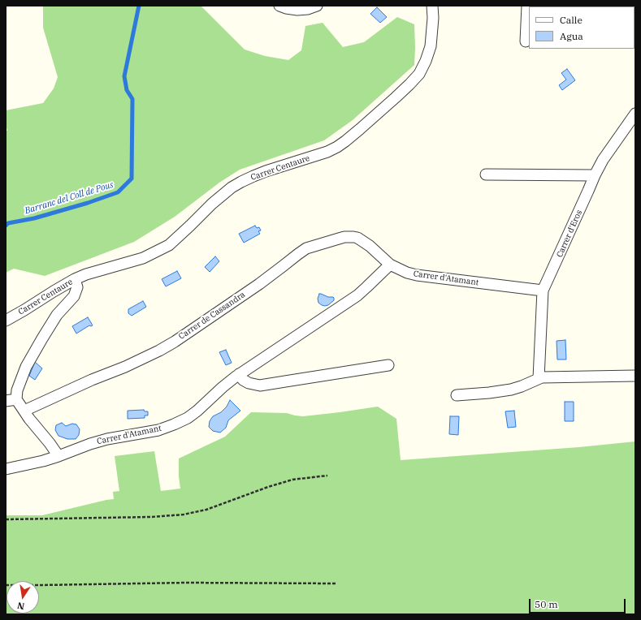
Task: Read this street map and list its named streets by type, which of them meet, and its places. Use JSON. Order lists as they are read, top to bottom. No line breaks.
{"streets":{"street":["Carrer Centaure","Carrer d'Eros","Carrer d'Atamant","Carrer de Cassandra"]},"crossings":[["Carrer d'Eros","Carrer d'Atamant"],["Carrer d'Atamant","Carrer de Cassandra"]],"water":["Barranc del Coll de Pous"],"legend":["Calle","Agua"],"scale_bar":"50 m","north":"bottom"}
